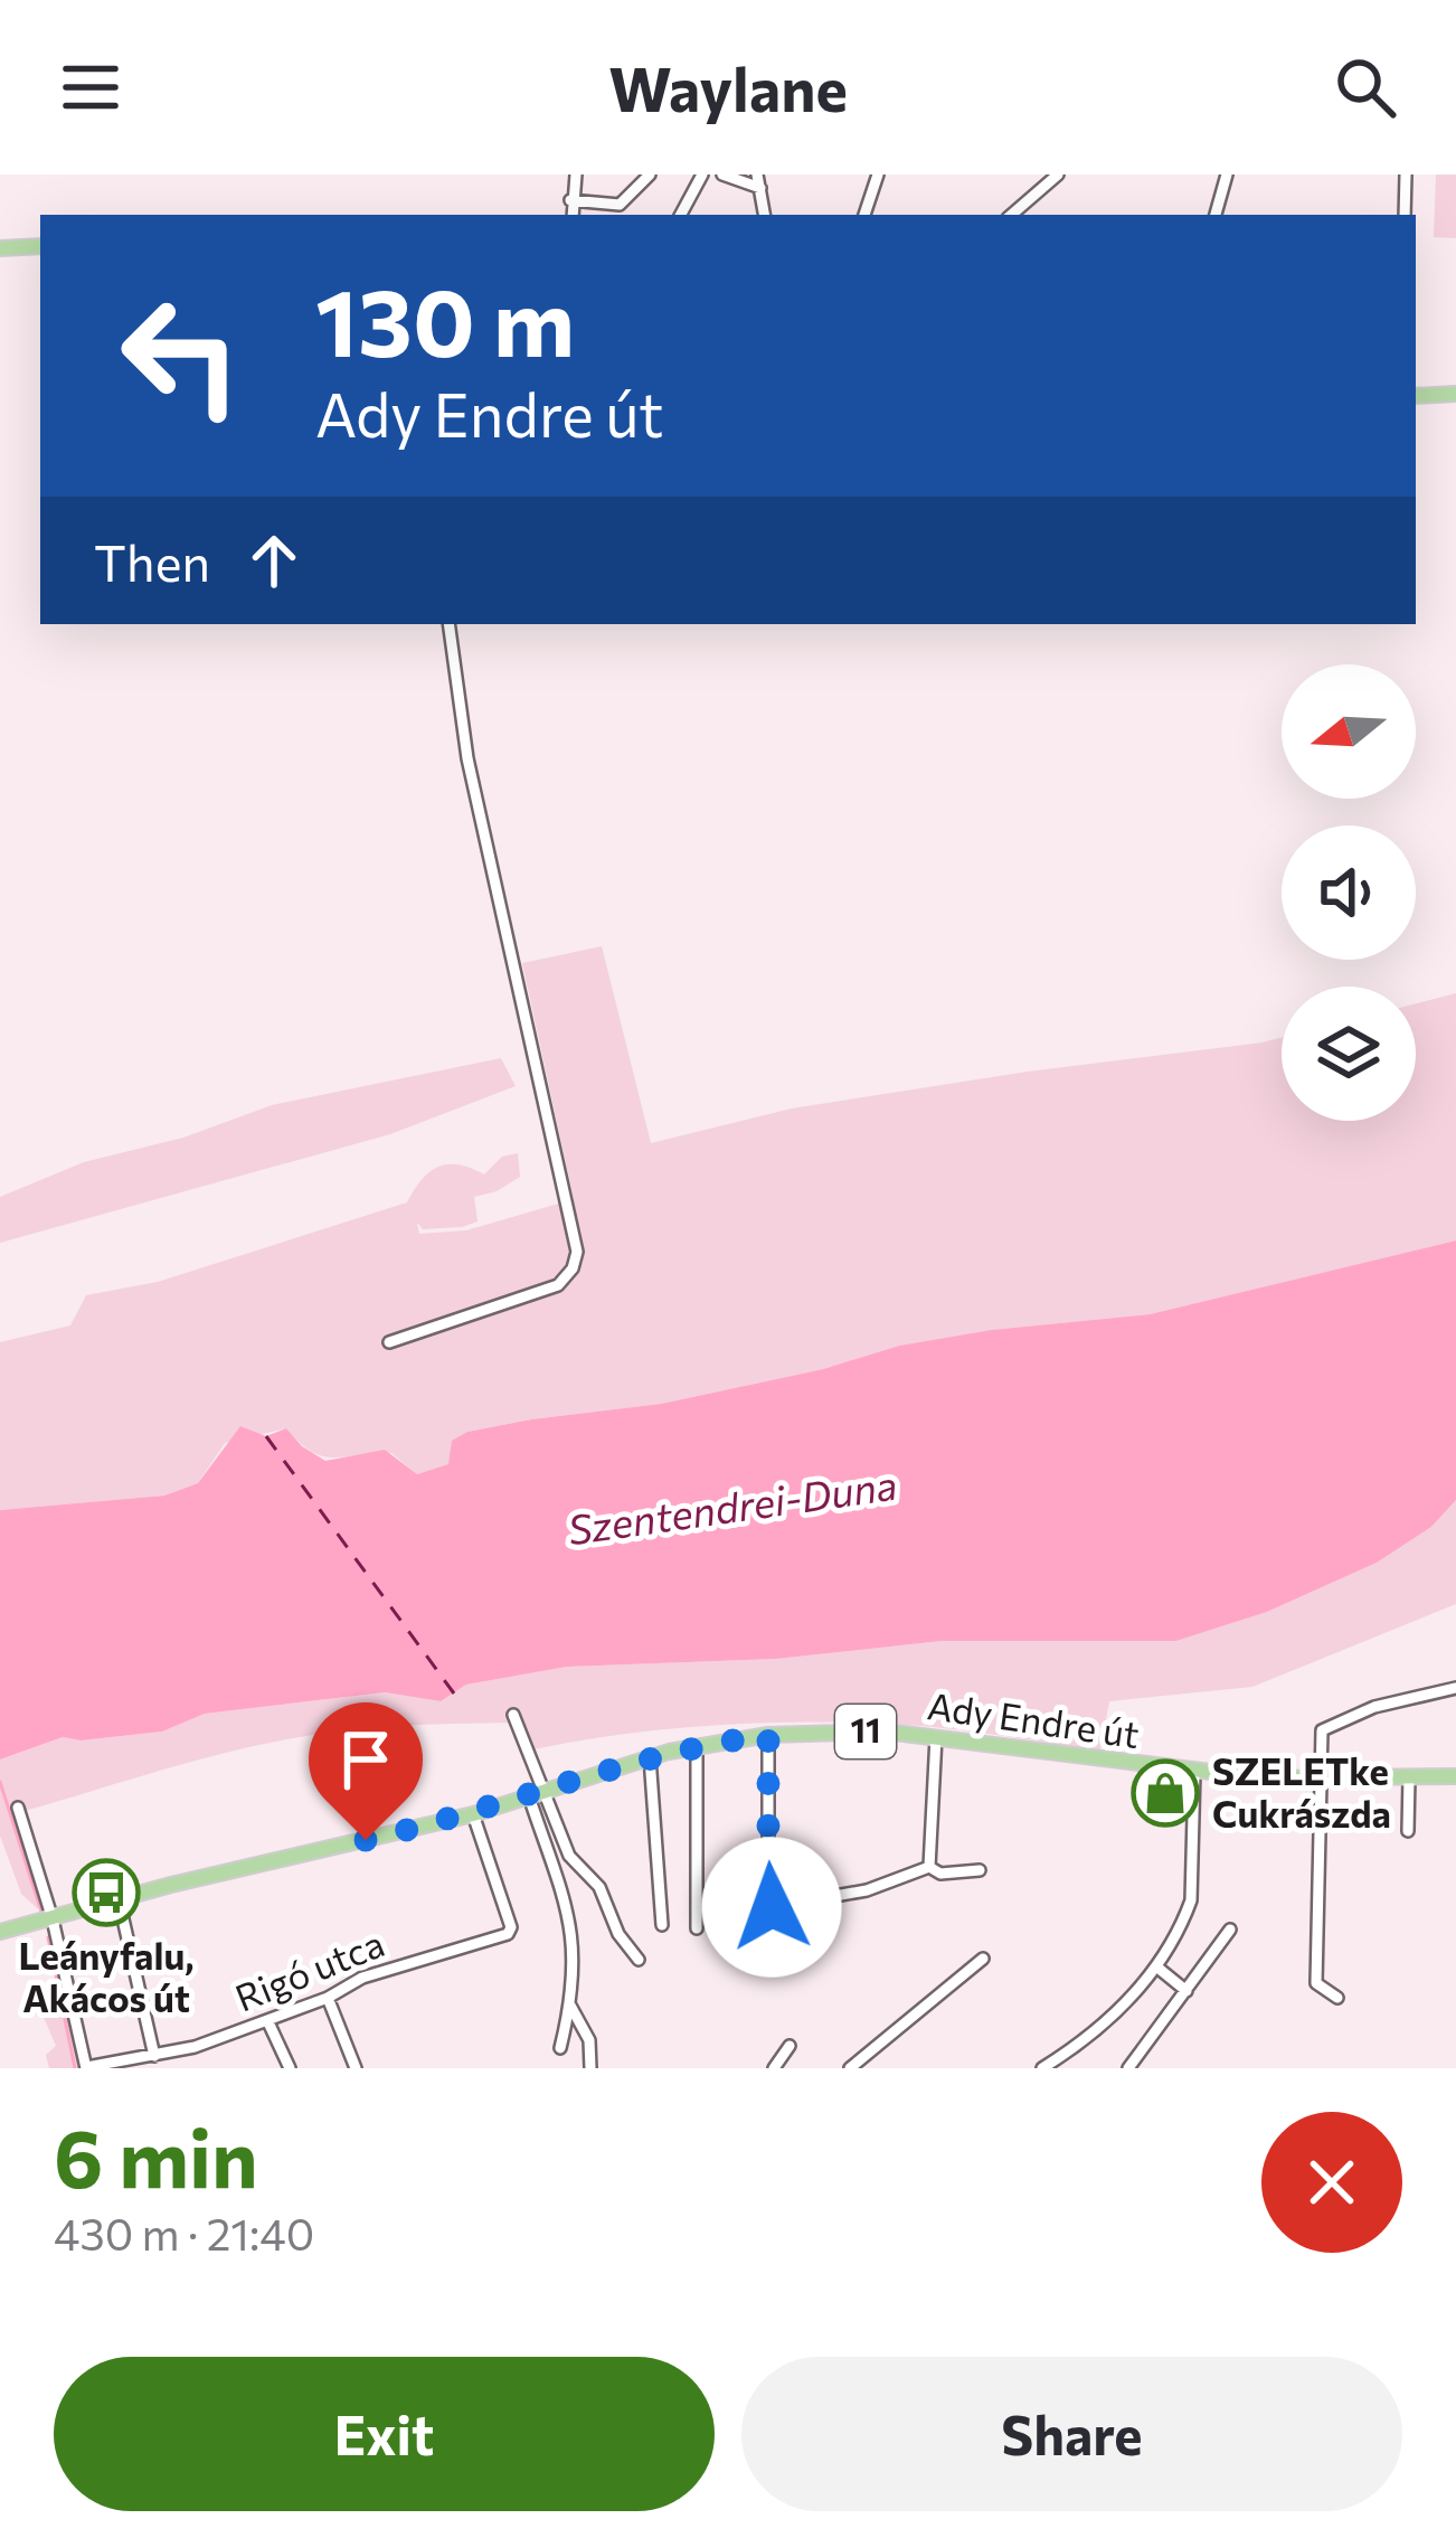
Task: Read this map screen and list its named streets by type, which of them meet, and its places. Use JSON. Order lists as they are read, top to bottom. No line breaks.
{"streets":{"main road":["Ady Endre út","11"],"street":["Rigó utca"]},"crossings":[["Ady Endre út","11"],["11","Rigó utca"]],"water":["Szentendrei-Duna"],"places":{"shop":["SZELETke Cukrászda"],"bus stop":["Leányfalu, Akácos út"]},"north":"left","page":{"header":"Waylane","turn":["130 m","Ady Endre út"],"then":"Then","heading":["6 min","430 m · 21:40"],"buttons":["Exit","Share"]}}
